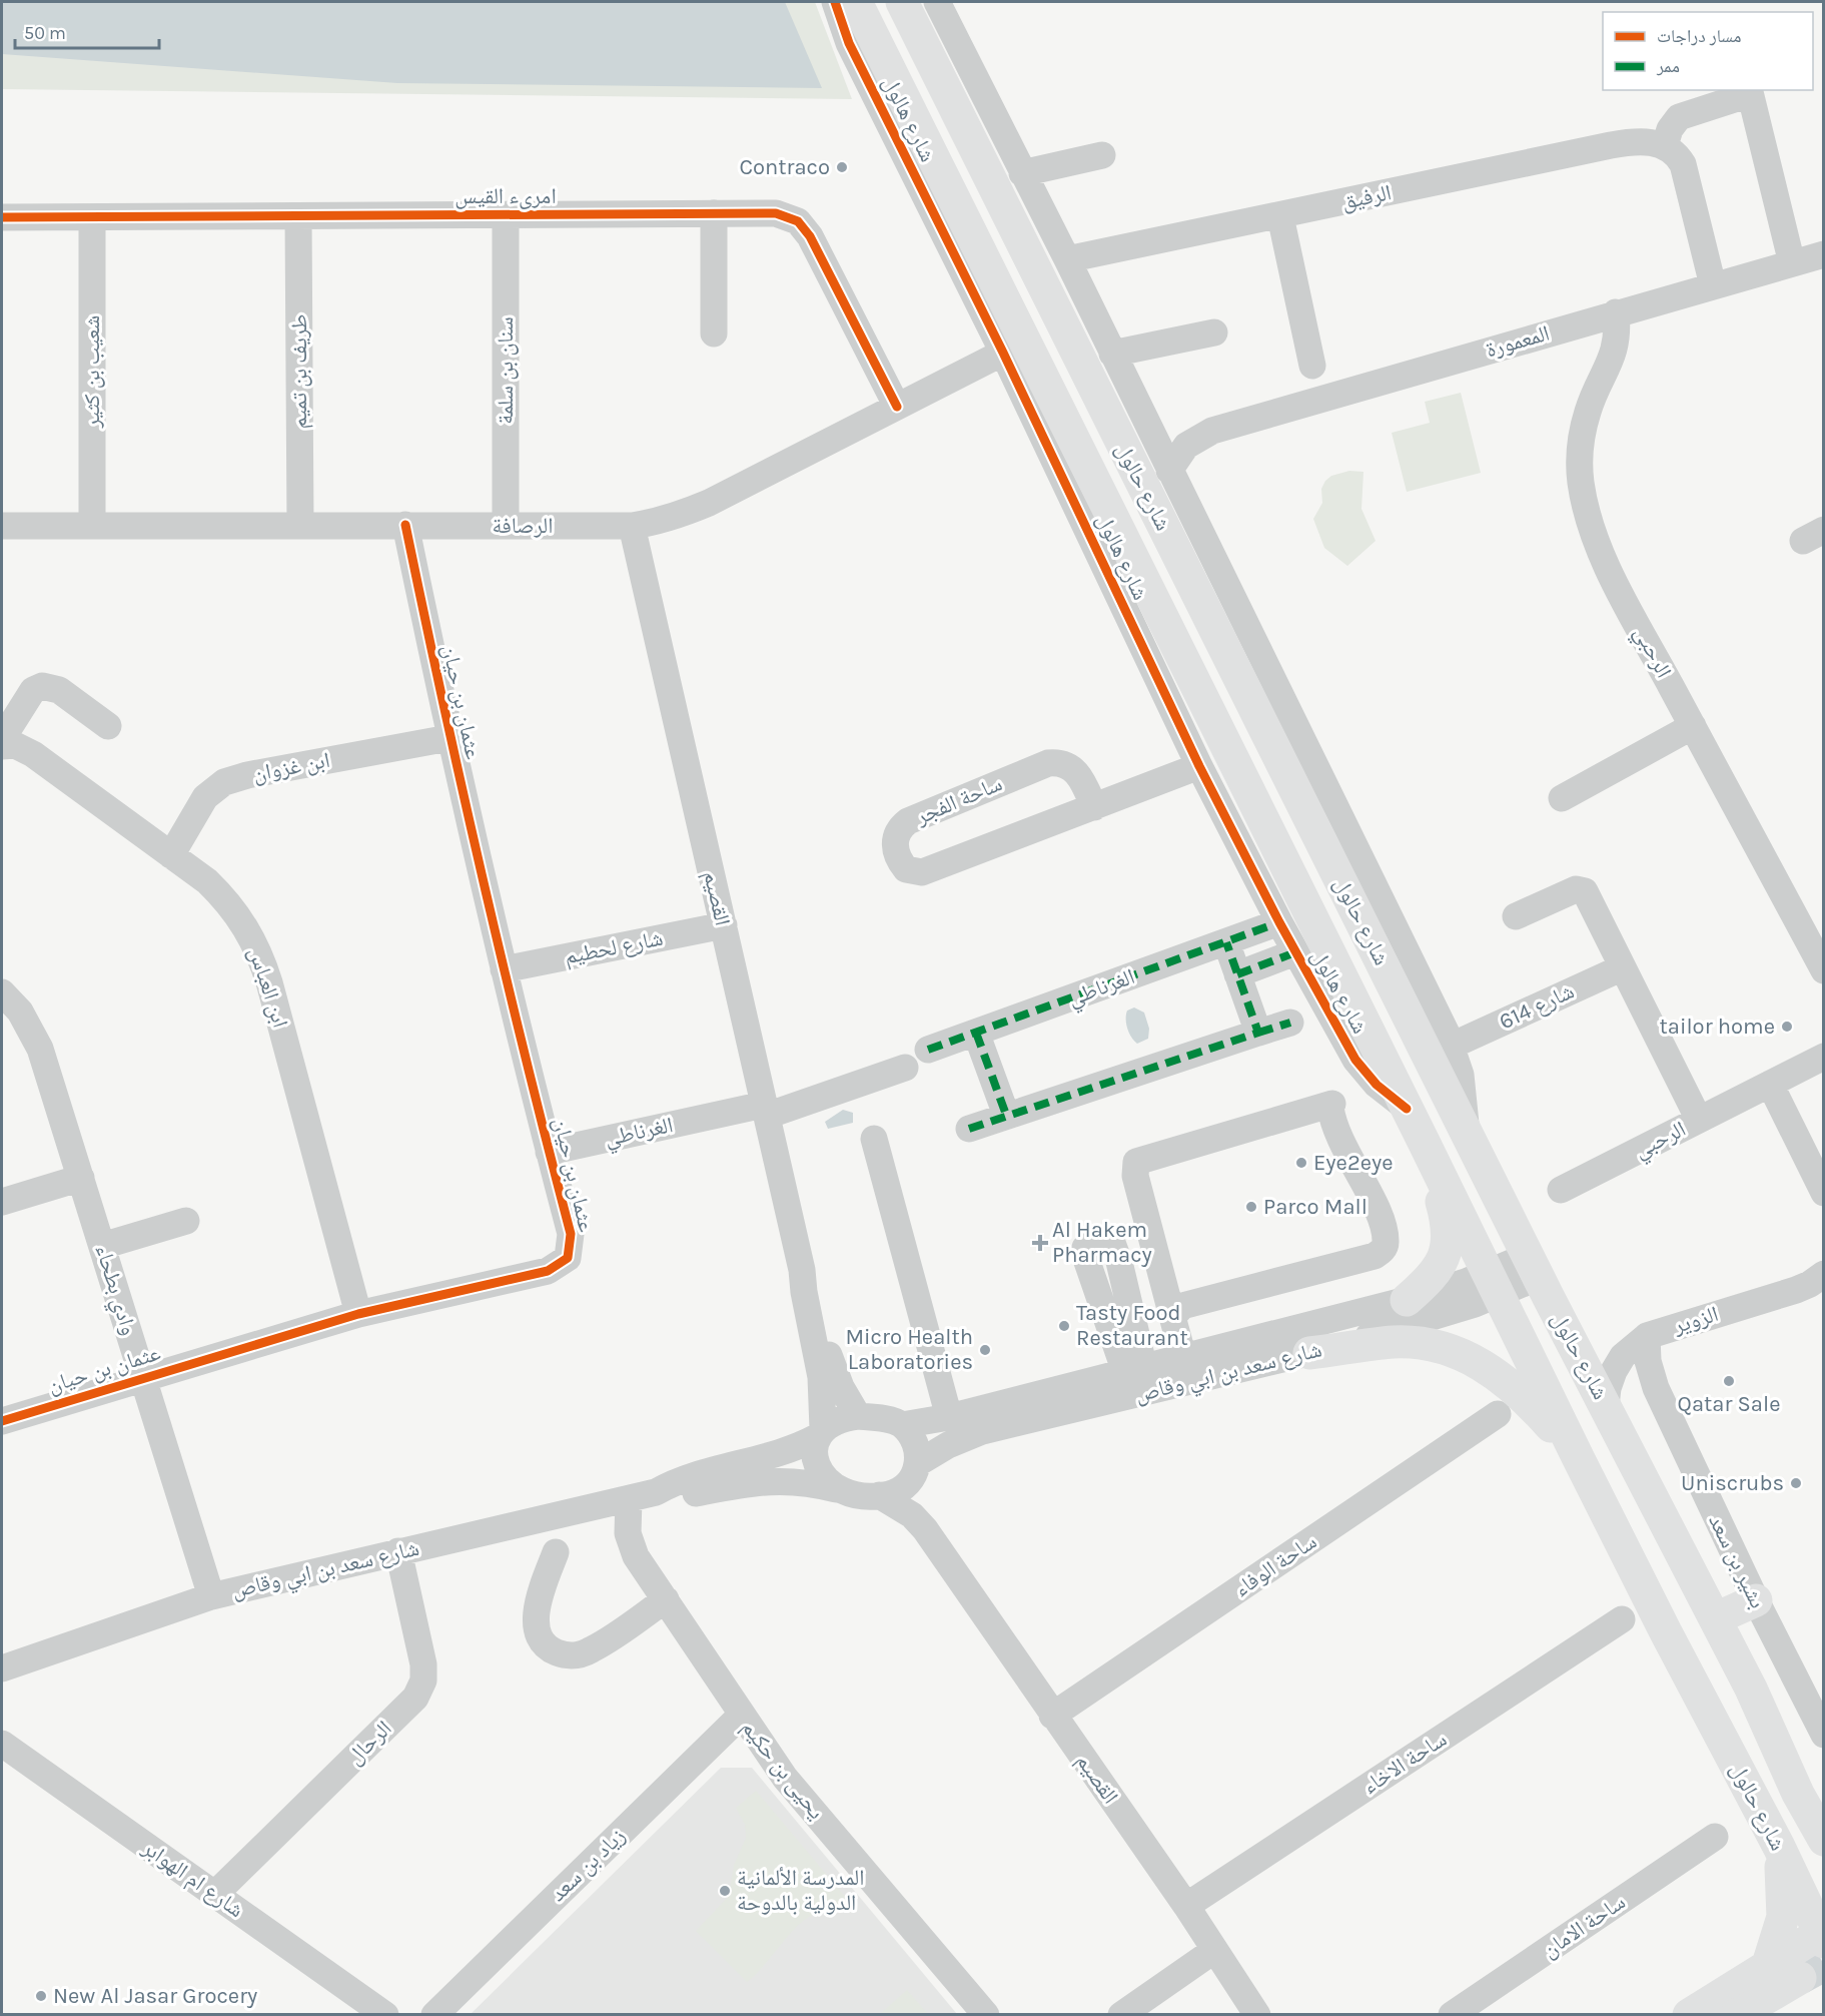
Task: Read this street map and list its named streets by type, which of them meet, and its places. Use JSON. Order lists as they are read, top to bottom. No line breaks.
{"streets":{"main road":["شارع حالول"],"street":["شارع هالول","امرىء القيس","الرفيق","المعمورة","سنان بن سلمة","شعيب بن كثير","طريف بن تميم","الرصافة","الرحبي","عثمان بن حيان","ابن غزوان","ساحة الفجر","القصيم","شارع لحطيم","ابن العباس","الغرناطي","شارع 614","وادي بطحاء","الزوير","شارع سعد بن ابي وقاص","بشير بن سعد","ساحة الوفاء","الرحال","ساحة الاخاء","يحيى بن حكيم","زياد بن سعد","شارع ام الهوابر","ساحة الامان"]},"crossings":[["شارع هالول","شارع حالول"],["شارع هالول","الرصافة"],["شارع هالول","ساحة الفجر"],["شارع هالول","الغرناطي"],["امرىء القيس","سنان بن سلمة"],["امرىء القيس","شعيب بن كثير"],["امرىء القيس","طريف بن تميم"],["امرىء القيس","الرصافة"],["المعمورة","الرحبي"],["سنان بن سلمة","الرصافة"],["شعيب بن كثير","الرصافة"],["طريف بن تميم","الرصافة"],["شارع حالول","الزوير"],["شارع حالول","شارع سعد بن ابي وقاص"],["الرصافة","عثمان بن حيان"],["الرصافة","القصيم"],["عثمان بن حيان","ابن غزوان"],["عثمان بن حيان","شارع لحطيم"],["عثمان بن حيان","ابن العباس"],["عثمان بن حيان","الغرناطي"],["عثمان بن حيان","وادي بطحاء"],["ابن غزوان","ابن العباس"],["القصيم","شارع لحطيم"],["القصيم","الغرناطي"],["القصيم","شارع سعد بن ابي وقاص"],["القصيم","ساحة الوفاء"],["القصيم","ساحة الاخاء"],["وادي بطحاء","شارع سعد بن ابي وقاص"],["الزوير","بشير بن سعد"],["شارع سعد بن ابي وقاص","الرحال"],["شارع سعد بن ابي وقاص","يحيى بن حكيم"],["الرحال","شارع ام الهوابر"],["يحيى بن حكيم","زياد بن سعد"]],"places":{"other":["Contraco","tailor home","Eye2eye","Parco Mall","Tasty Food Restaurant","Micro Health Laboratories","Qatar Sale","Uniscrubs","المدرسة الألمانية الدولية بالدوحة","New Al Jasar Grocery"],"health":["Al Hakem Pharmacy"]},"legend":["مسار دراجات","ممر"],"scale_bar":"50 m"}
